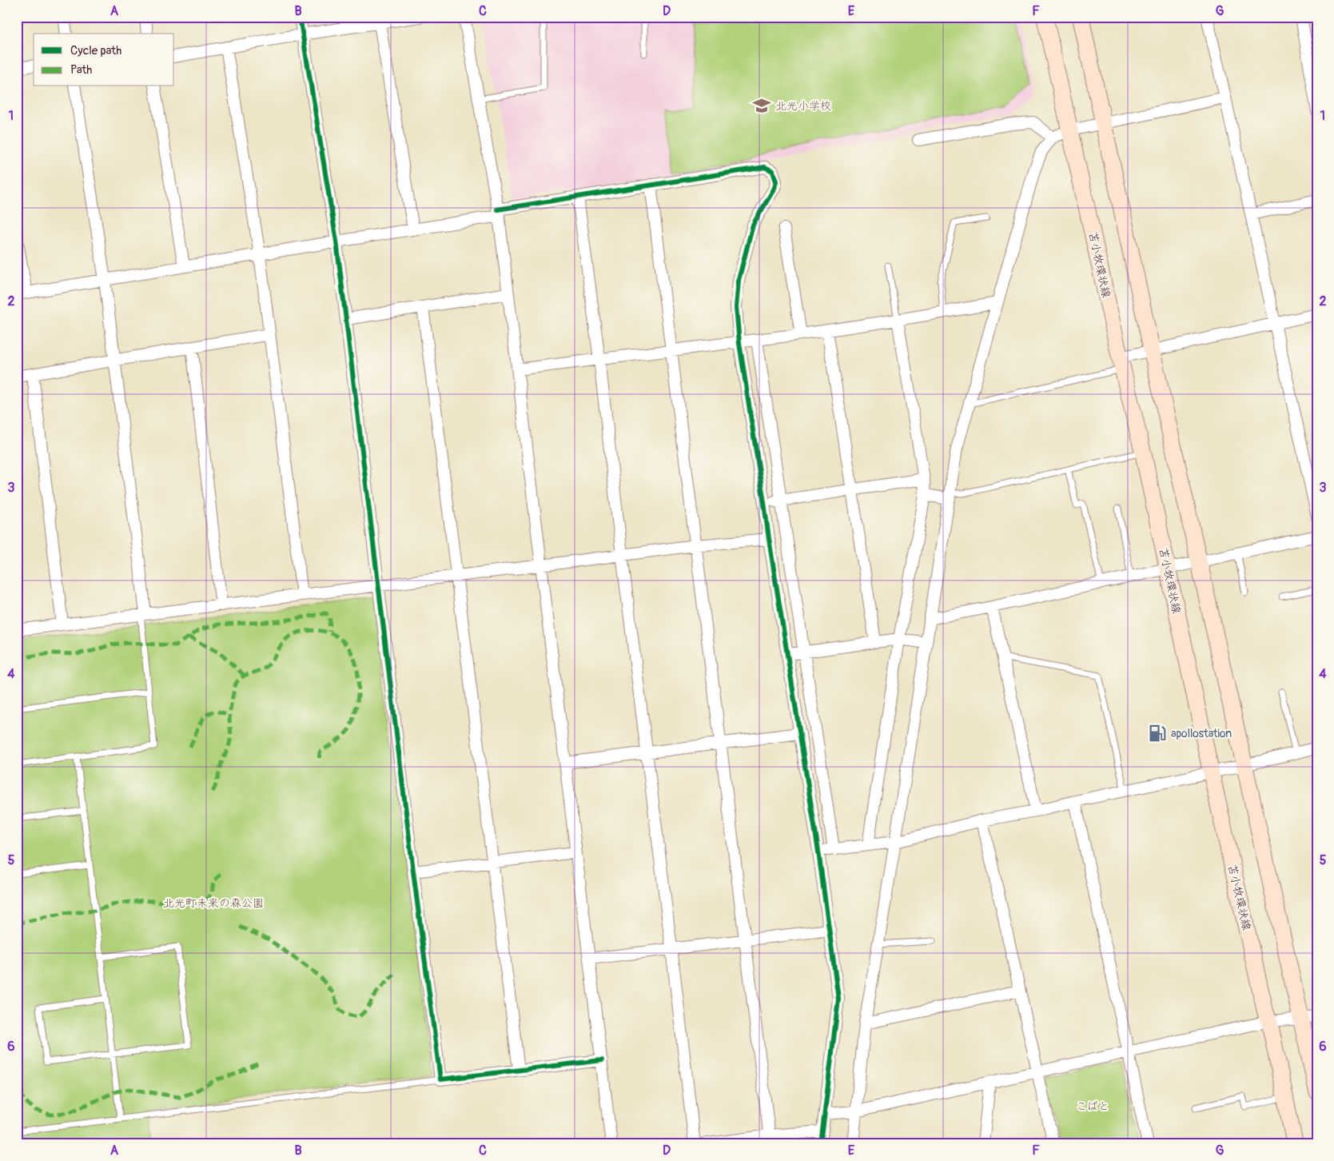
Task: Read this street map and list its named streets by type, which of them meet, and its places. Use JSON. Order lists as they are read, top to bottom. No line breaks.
{"streets":{"main road":["苫小牧環状線"]},"parks":["北光町未来の森公園","こばと"],"places":{"school or university":["北光小学校"],"fuel station":["apollostation"]},"legend":["Cycle path","Path"],"grid":{"columns":["A","B","C","D","E","F","G"],"rows":["1","2","3","4","5","6"]}}
